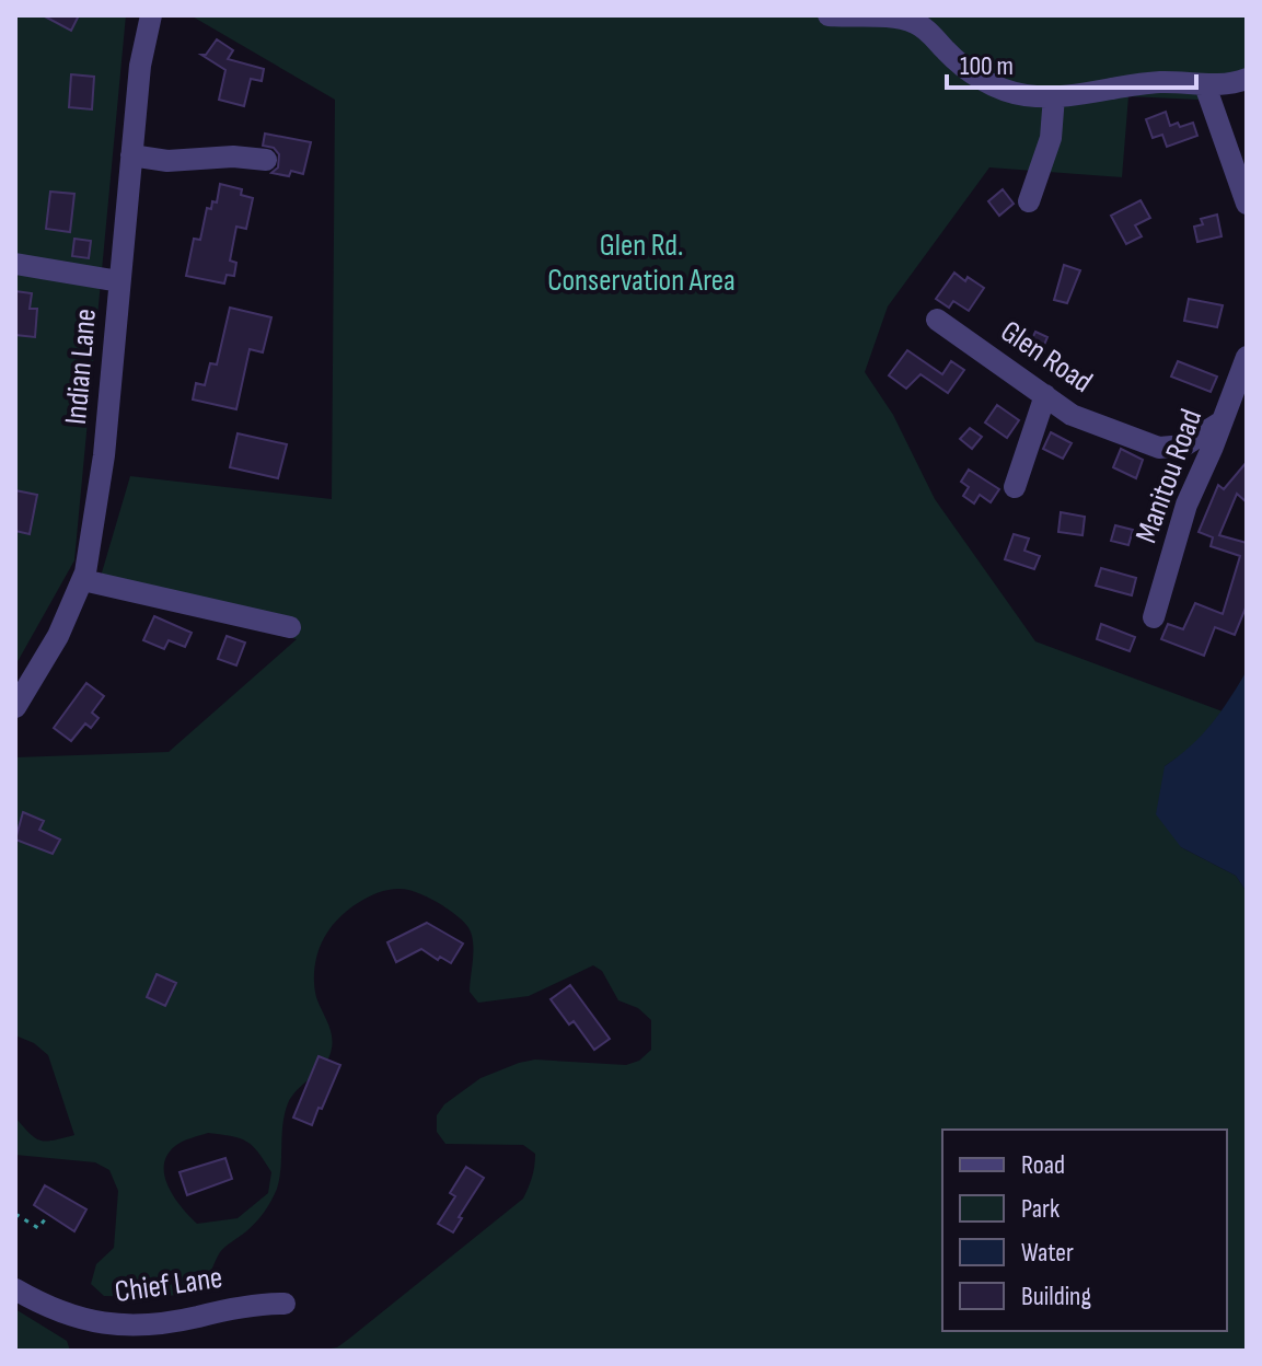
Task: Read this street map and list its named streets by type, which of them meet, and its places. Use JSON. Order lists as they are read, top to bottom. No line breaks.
{"streets":{"street":["Glen Road","Indian Lane","Manitou Road","Chief Lane"]},"crossings":[["Glen Road","Manitou Road"]],"parks":["Glen Rd. Conservation Area"],"legend":["Road","Park","Water","Building"],"scale_bar":"100 m"}
